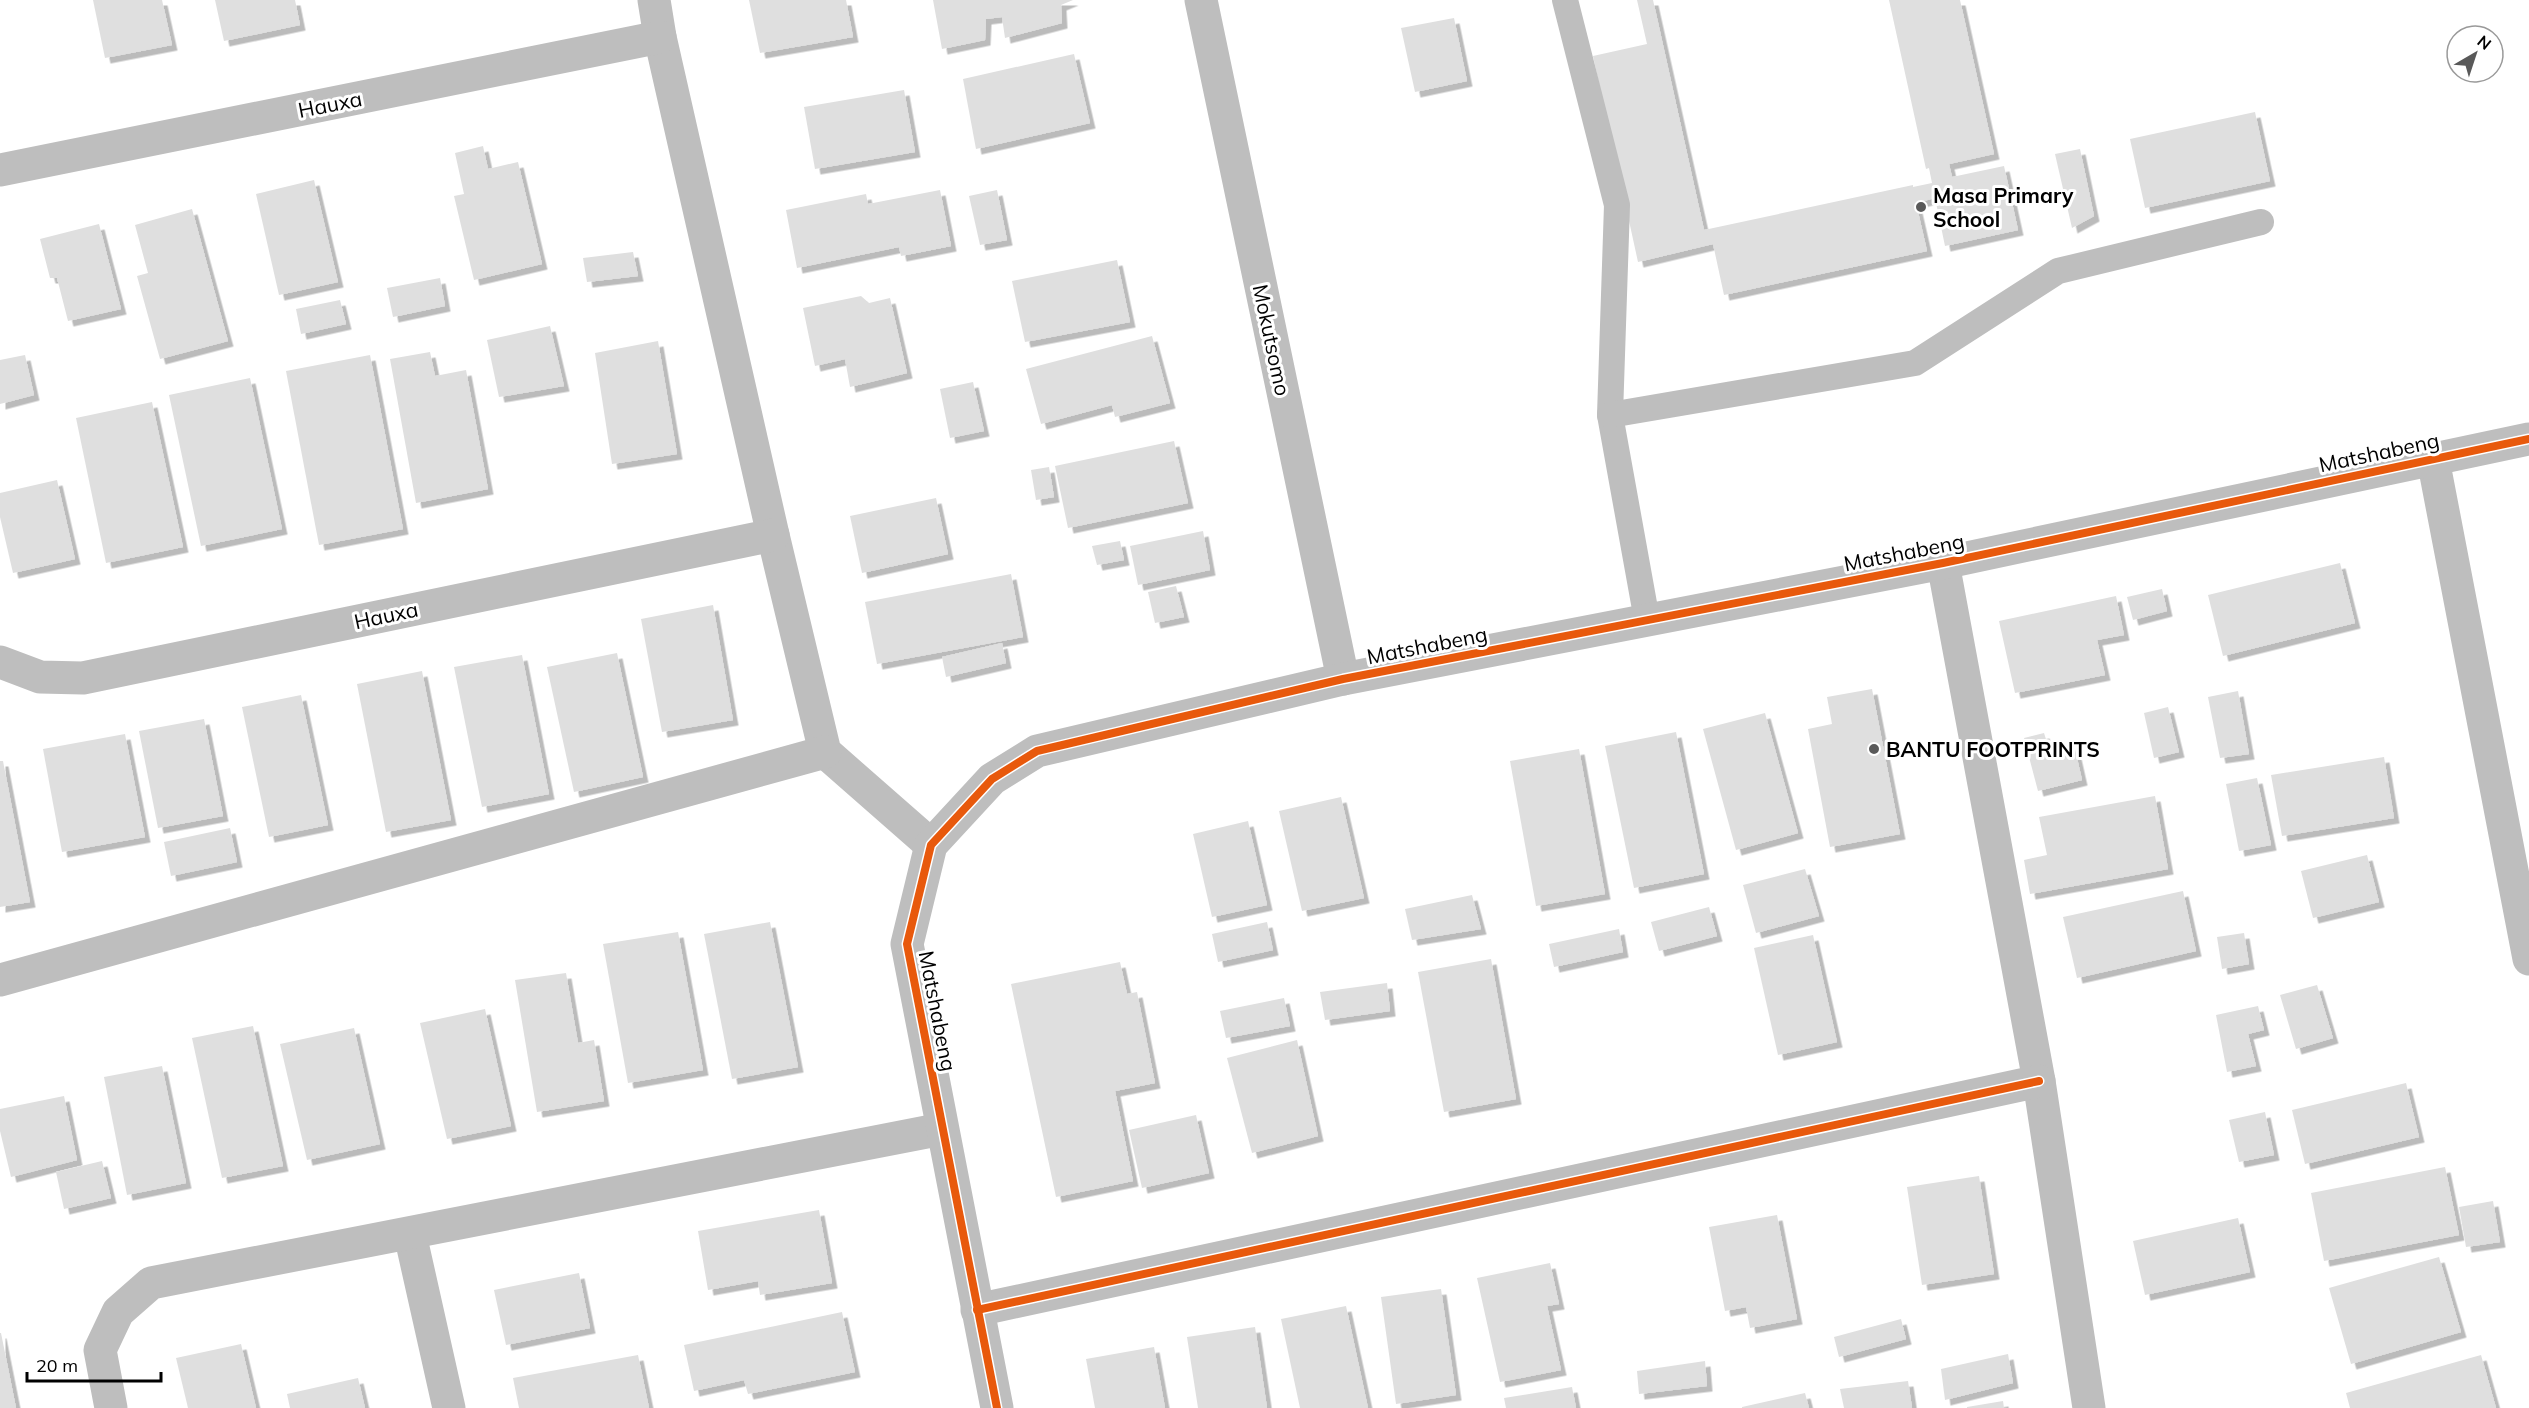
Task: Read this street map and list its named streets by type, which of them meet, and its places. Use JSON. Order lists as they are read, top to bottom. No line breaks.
{"streets":{"street":["Hauxa","Mokutsomo","Matshabeng"]},"crossings":[["Mokutsomo","Matshabeng"]],"places":["Masa Primary School","BANTU FOOTPRINTS"],"scale_bar":"20 m","north":"top right"}
